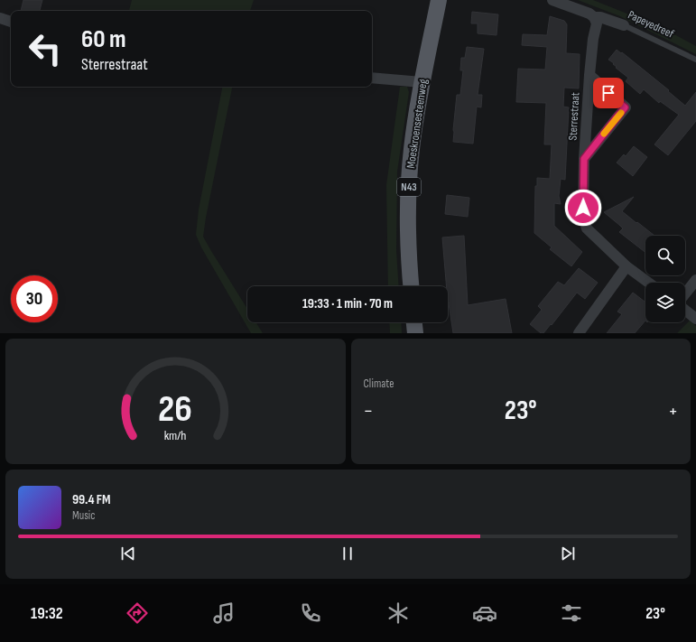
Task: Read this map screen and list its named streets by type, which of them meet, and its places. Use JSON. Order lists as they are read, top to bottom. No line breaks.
{"streets":{"main road":["Moeskroensesteenweg","N43"],"street":["Papeyedreef","Sterrestraat"]},"crossings":[["Papeyedreef","Sterrestraat"]],"page":{"turn":["60 m","Sterrestraat"],"limit":"30","trip":"19:33 · 1 min · 70 m","tile":"Climate","heat":["−","23°","+"],"song":["99.4 FM","Music"],"tabs":["19:32","23°"],"gauge":["26","km/h"]}}
